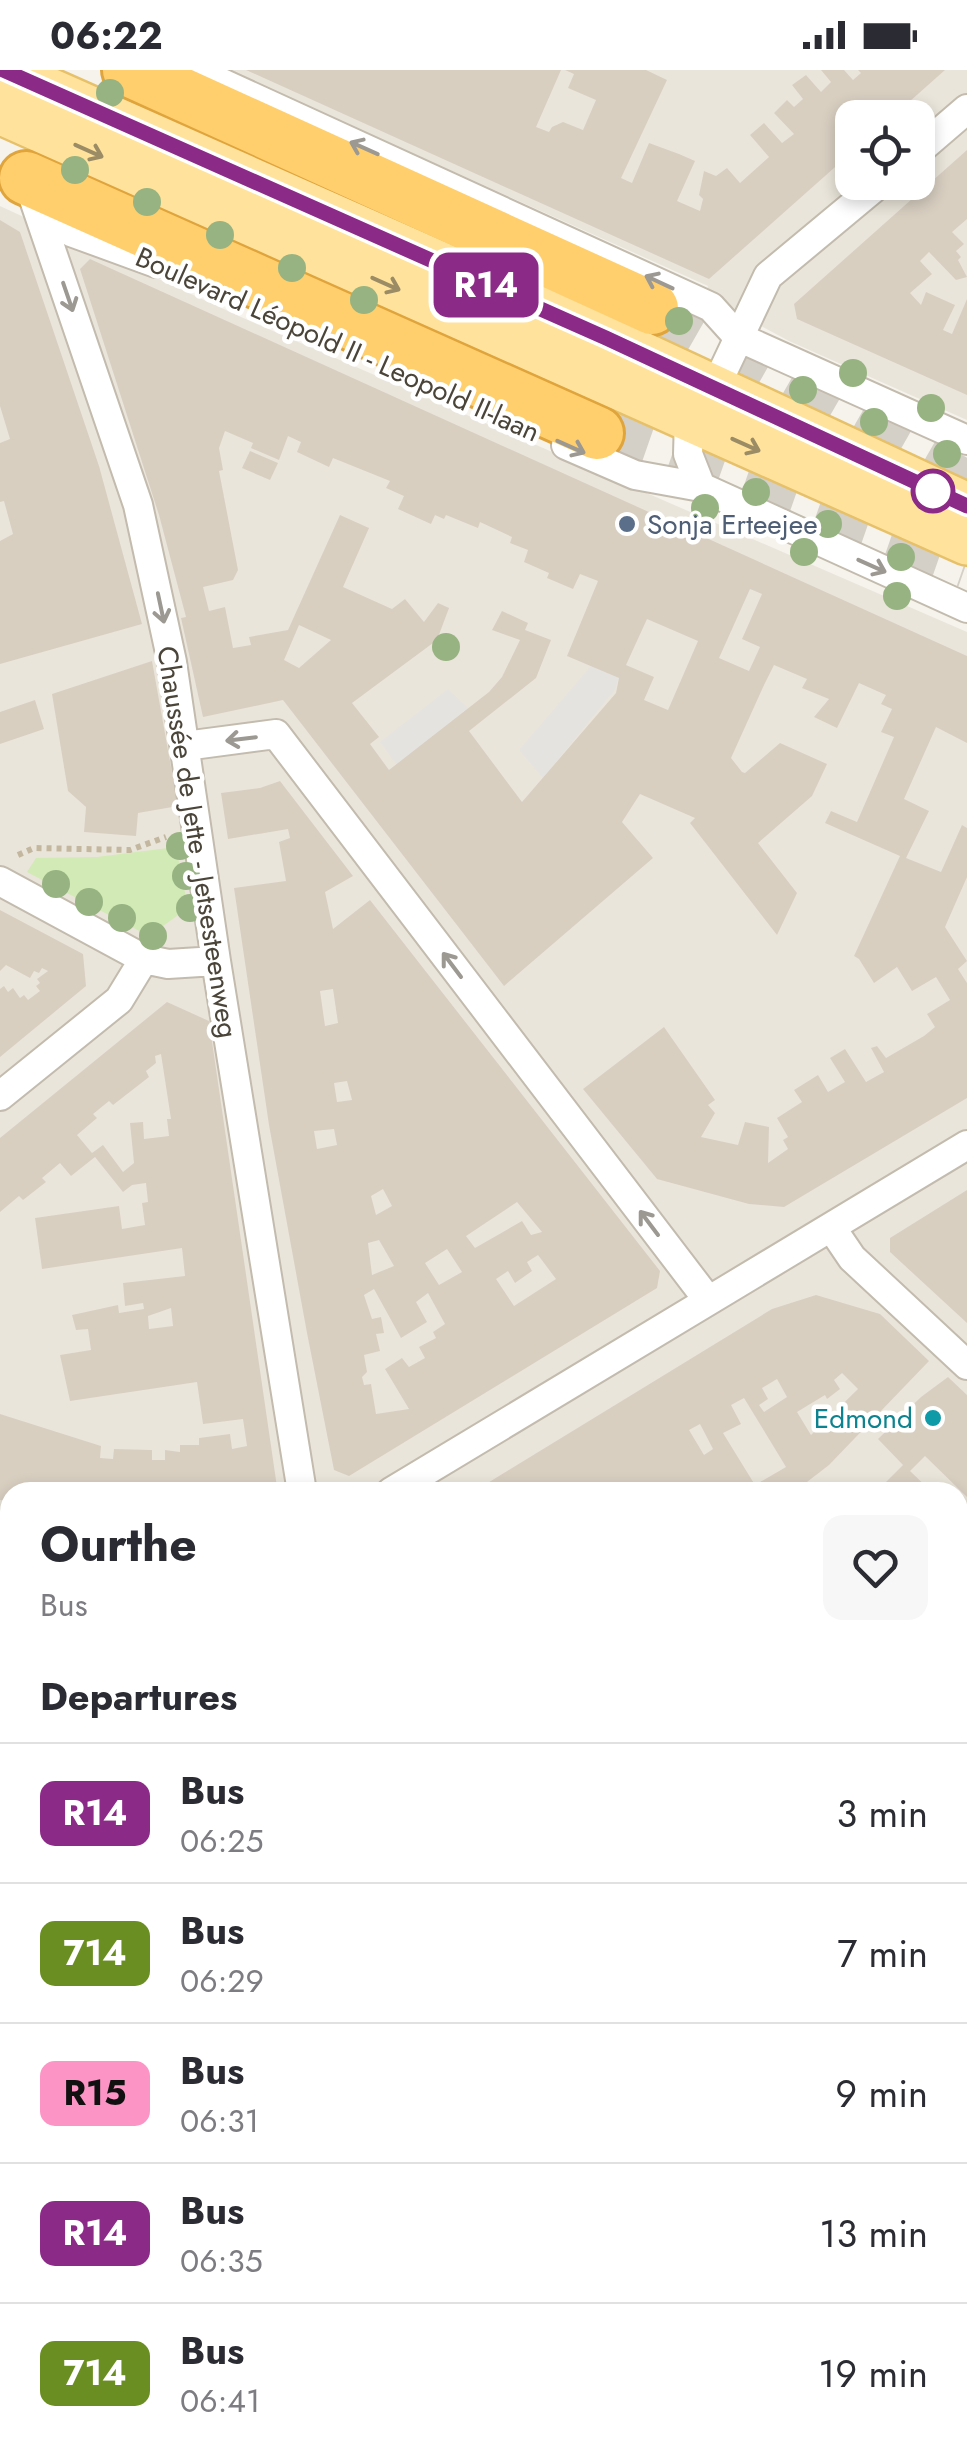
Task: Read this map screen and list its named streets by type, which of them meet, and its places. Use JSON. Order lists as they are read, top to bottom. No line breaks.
{"streets":{"street":["Boulevard Léopold II - Leopold II-laan","Chaussée de Jette - Jetsesteenweg"]},"crossings":[["Boulevard Léopold II - Leopold II-laan","Chaussée de Jette - Jetsesteenweg"]],"one_way":["Chaussée de Jette - Jetsesteenweg"],"places":["Sonja Erteejee","Edmond"],"lines":["bus line R14"],"page":{"status":"06:22","on_map":"R14","heading":[["Ourthe","Bus"],"Departures"],"list":[{"mark":"R14","name":"Bus","note":"06:25","value":"3 min"},{"mark":"714","name":"Bus","note":"06:29","value":"7 min"},{"mark":"R15","name":"Bus","note":"06:31","value":"9 min"},{"mark":"R14","name":"Bus","note":"06:35","value":"13 min"},{"mark":"714","name":"Bus","note":"06:41","value":"19 min"}]}}
